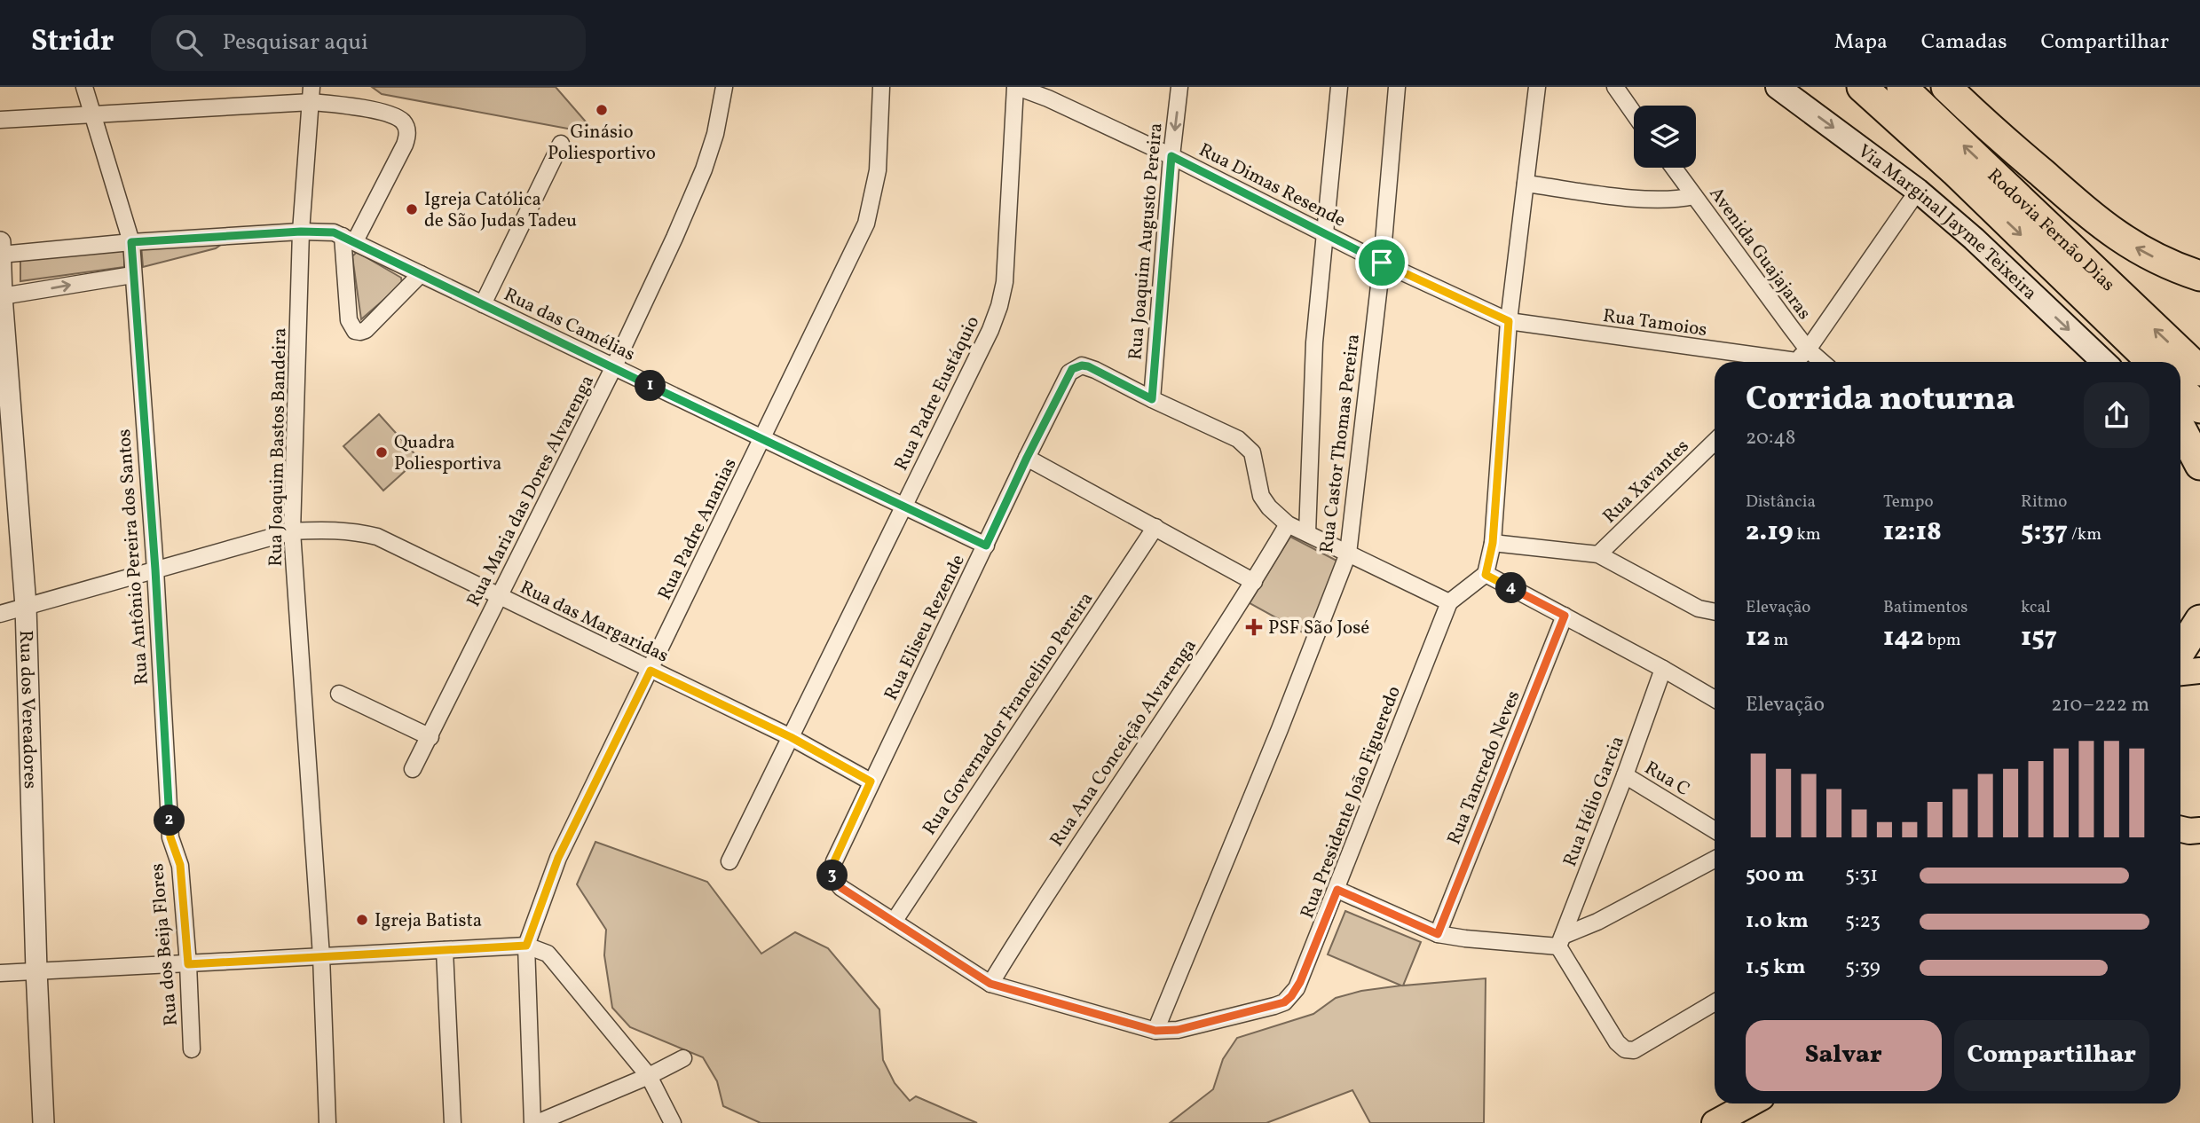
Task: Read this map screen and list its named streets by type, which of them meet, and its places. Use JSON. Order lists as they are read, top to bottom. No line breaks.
{"streets":{"highway":["Rodovia Fernão Dias"],"main road":["Via Marginal Jayme Teixeira"],"street":["Rua Dimas Resende","Rua Joaquim Augusto Pereira","Avenida Guajajaras","Rua Tamoios","Rua das Camélias","Rua Padre Eustáquio","Rua Castor Thomas Pereira","Rua Joaquim Bastos Bandeira","Rua Xavantes","Rua Maria das Dores Alvarenga","Rua Padre Ananias","Rua Antônio Pereira dos Santos","Rua das Margaridas","Rua Eliseu Rezende","Rua dos Vereadores","Rua Governador Francelino Pereira","Rua Ana Conceição Alvarenga","Rua Tancredo Neves","Rua C","Rua Hélio Garcia","Rua Presidente João Figueredo","Rua dos Beija Flores"]},"crossings":[["Rua Dimas Resende","Rua Joaquim Augusto Pereira"],["Rua Dimas Resende","Rua Tamoios"],["Rua Dimas Resende","Rua Padre Eustáquio"],["Rua Dimas Resende","Rua Castor Thomas Pereira"],["Rua Joaquim Augusto Pereira","Rua Eliseu Rezende"],["Rua das Camélias","Rua Padre Eustáquio"],["Rua das Camélias","Rua Joaquim Bastos Bandeira"],["Rua das Camélias","Rua Maria das Dores Alvarenga"],["Rua das Camélias","Rua Padre Ananias"],["Rua das Camélias","Rua Antônio Pereira dos Santos"],["Rua das Camélias","Rua Eliseu Rezende"],["Rua das Camélias","Rua dos Vereadores"],["Rua Padre Eustáquio","Rua das Margaridas"],["Rua Castor Thomas Pereira","Rua Presidente João Figueredo"],["Rua Joaquim Bastos Bandeira","Rua das Margaridas"],["Rua Maria das Dores Alvarenga","Rua das Margaridas"],["Rua Padre Ananias","Rua das Margaridas"],["Rua Antônio Pereira dos Santos","Rua das Margaridas"],["Rua Antônio Pereira dos Santos","Rua dos Beija Flores"],["Rua das Margaridas","Rua Eliseu Rezende"],["Rua das Margaridas","Rua dos Vereadores"],["Rua Eliseu Rezende","Rua Governador Francelino Pereira"],["Rua C","Rua Hélio Garcia"]],"one_way":["Via Marginal Jayme Teixeira"],"places":{"other":["Ginásio Poliesportivo","Igreja Católica de São Judas Tadeu","Quadra Poliesportiva","Igreja Batista"],"health":["PSF São José"]},"page":{"header":"Stridr","search":"Pesquisar aqui","nav":["Mapa","Camadas","Compartilhar"],"heading":["Corrida noturna","20:48"],"pins":["1","4","2","3"],"stats":[["Distância","2.19 km"],["Tempo","12:18"],["Ritmo","5:37 /km"],["Elevação","12 m"],["Batimentos","142 bpm"],["kcal","157"]],"chart":["Elevação","210–222 m"],"list":[{"name":"500 m","note":"5:31"},{"name":"1.0 km","note":"5:23"},{"name":"1.5 km","note":"5:39"}],"buttons":["Salvar","Compartilhar"]}}
